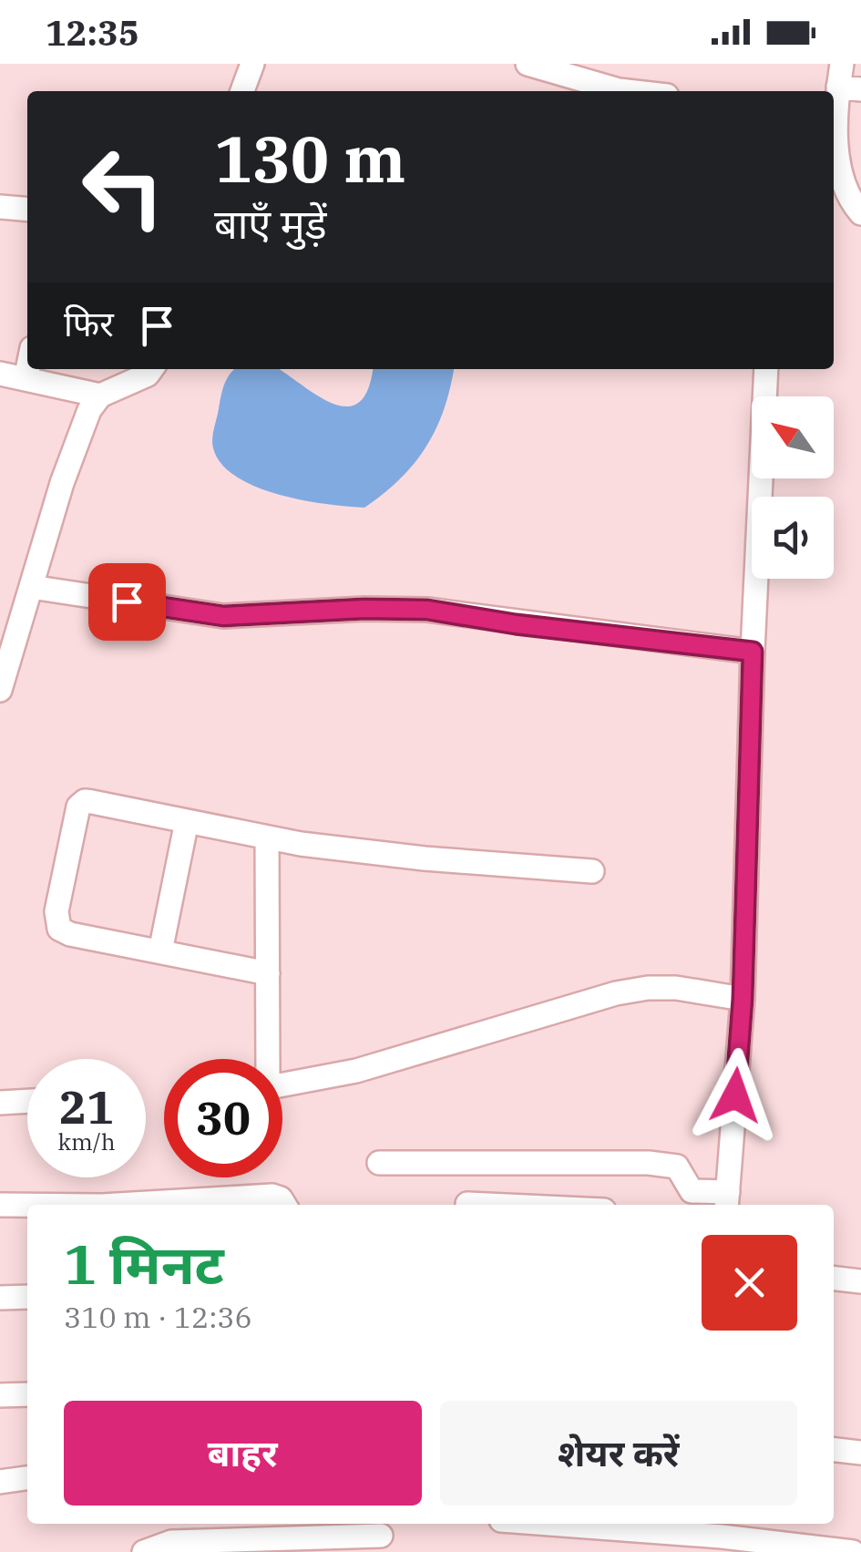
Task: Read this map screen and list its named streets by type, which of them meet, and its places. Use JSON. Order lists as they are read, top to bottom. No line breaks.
{"north":"top left","page":{"status":"12:35","turn":["130 m","बाएँ मुड़ें"],"then":"फिर","speed":"21 km/h","limit":"30","heading":["1 मिनट","310 m · 12:36"],"buttons":["बाहर","शेयर करें"]}}
